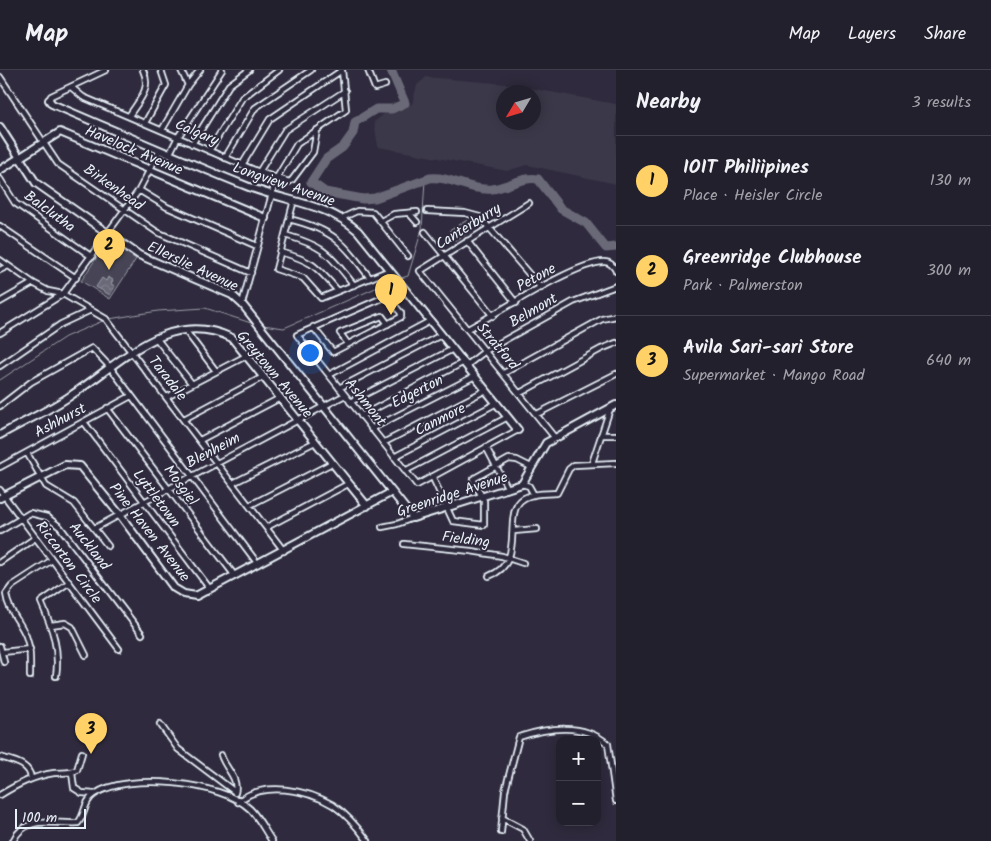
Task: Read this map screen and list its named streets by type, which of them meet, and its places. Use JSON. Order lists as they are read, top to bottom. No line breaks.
{"streets":{"street":["Calgary","Havelock Avenue","Longview Avenue","Birkenhead","Balclutha","Canterburry","Ellerslie Avenue","Petone","Belmont","Stratford","Greytown Avenue","Taradale","Edgerton","Ashmont","Canmore","Ashhurst","Blenheim","Mosgiel","Greenridge Avenue","Lyttletown","Pine Haven Avenue","Fielding","Auckland","Riccarton Circle"]},"crossings":[["Havelock Avenue","Birkenhead"],["Havelock Avenue","Ellerslie Avenue"],["Longview Avenue","Belmont"],["Longview Avenue","Edgerton"],["Longview Avenue","Canmore"],["Canterburry","Stratford"],["Ellerslie Avenue","Blenheim"],["Ellerslie Avenue","Greenridge Avenue"],["Ellerslie Avenue","Pine Haven Avenue"],["Petone","Stratford"],["Belmont","Stratford"],["Belmont","Ashmont"],["Stratford","Greenridge Avenue"],["Greytown Avenue","Taradale"],["Greytown Avenue","Blenheim"],["Greytown Avenue","Pine Haven Avenue"],["Taradale","Blenheim"],["Taradale","Pine Haven Avenue"],["Edgerton","Ashmont"],["Ashmont","Canmore"],["Ashmont","Blenheim"],["Ashhurst","Mosgiel"],["Ashhurst","Lyttletown"],["Blenheim","Mosgiel"],["Blenheim","Lyttletown"],["Blenheim","Pine Haven Avenue"],["Mosgiel","Pine Haven Avenue"],["Lyttletown","Pine Haven Avenue"],["Pine Haven Avenue","Riccarton Circle"],["Auckland","Riccarton Circle"]],"scale_bar":"100 m","north":"bottom left","page":{"header":"Map","nav":["Map","Layers","Share"],"heading":["Nearby","3 results"],"list":[{"mark":"1","name":"IOIT Philiipines","note":"Place · Heisler Circle","value":"130 m"},{"mark":"2","name":"Greenridge Clubhouse","note":"Park · Palmerston","value":"300 m"},{"mark":"3","name":"Avila Sari-sari Store","note":"Supermarket · Mango Road","value":"640 m"}],"pins":["2","1","3"],"map_buttons":["+","−"],"scale":"100 m"}}
